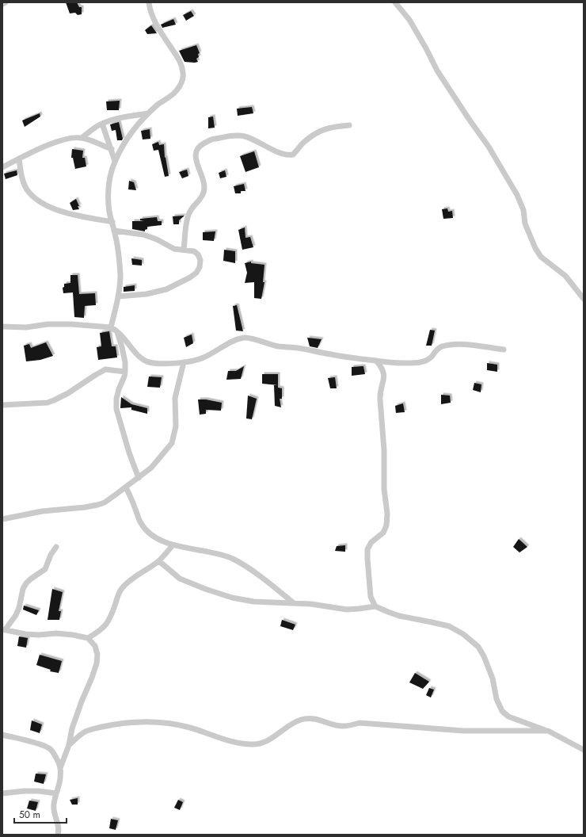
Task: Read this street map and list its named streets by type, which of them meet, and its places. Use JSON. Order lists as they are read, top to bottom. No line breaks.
{"scale_bar":"50 m"}
